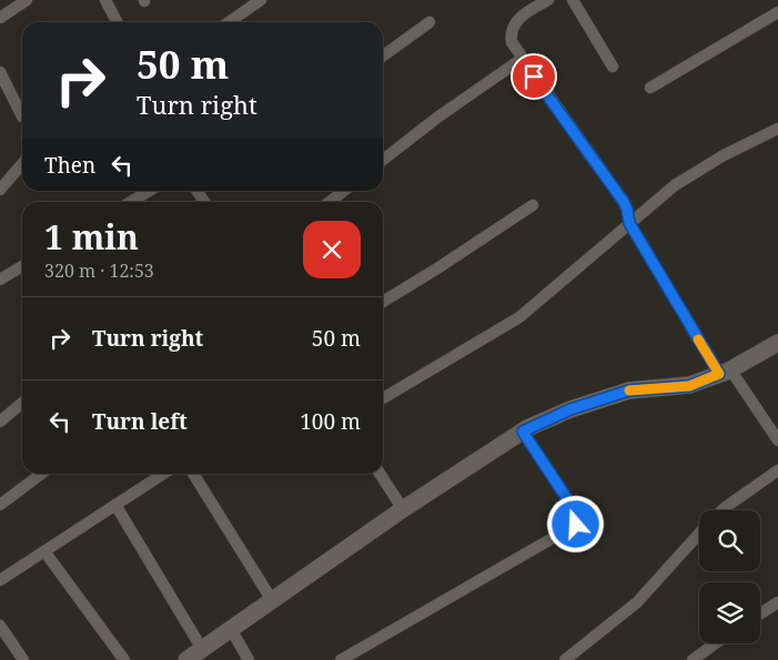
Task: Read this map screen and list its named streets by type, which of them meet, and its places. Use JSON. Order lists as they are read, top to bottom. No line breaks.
{"page":{"turn":["50 m","Turn right"],"then":"Then","heading":["1 min","320 m · 12:53"],"list":[{"name":"Turn right","value":"50 m"},{"name":"Turn left","value":"100 m"}]}}
